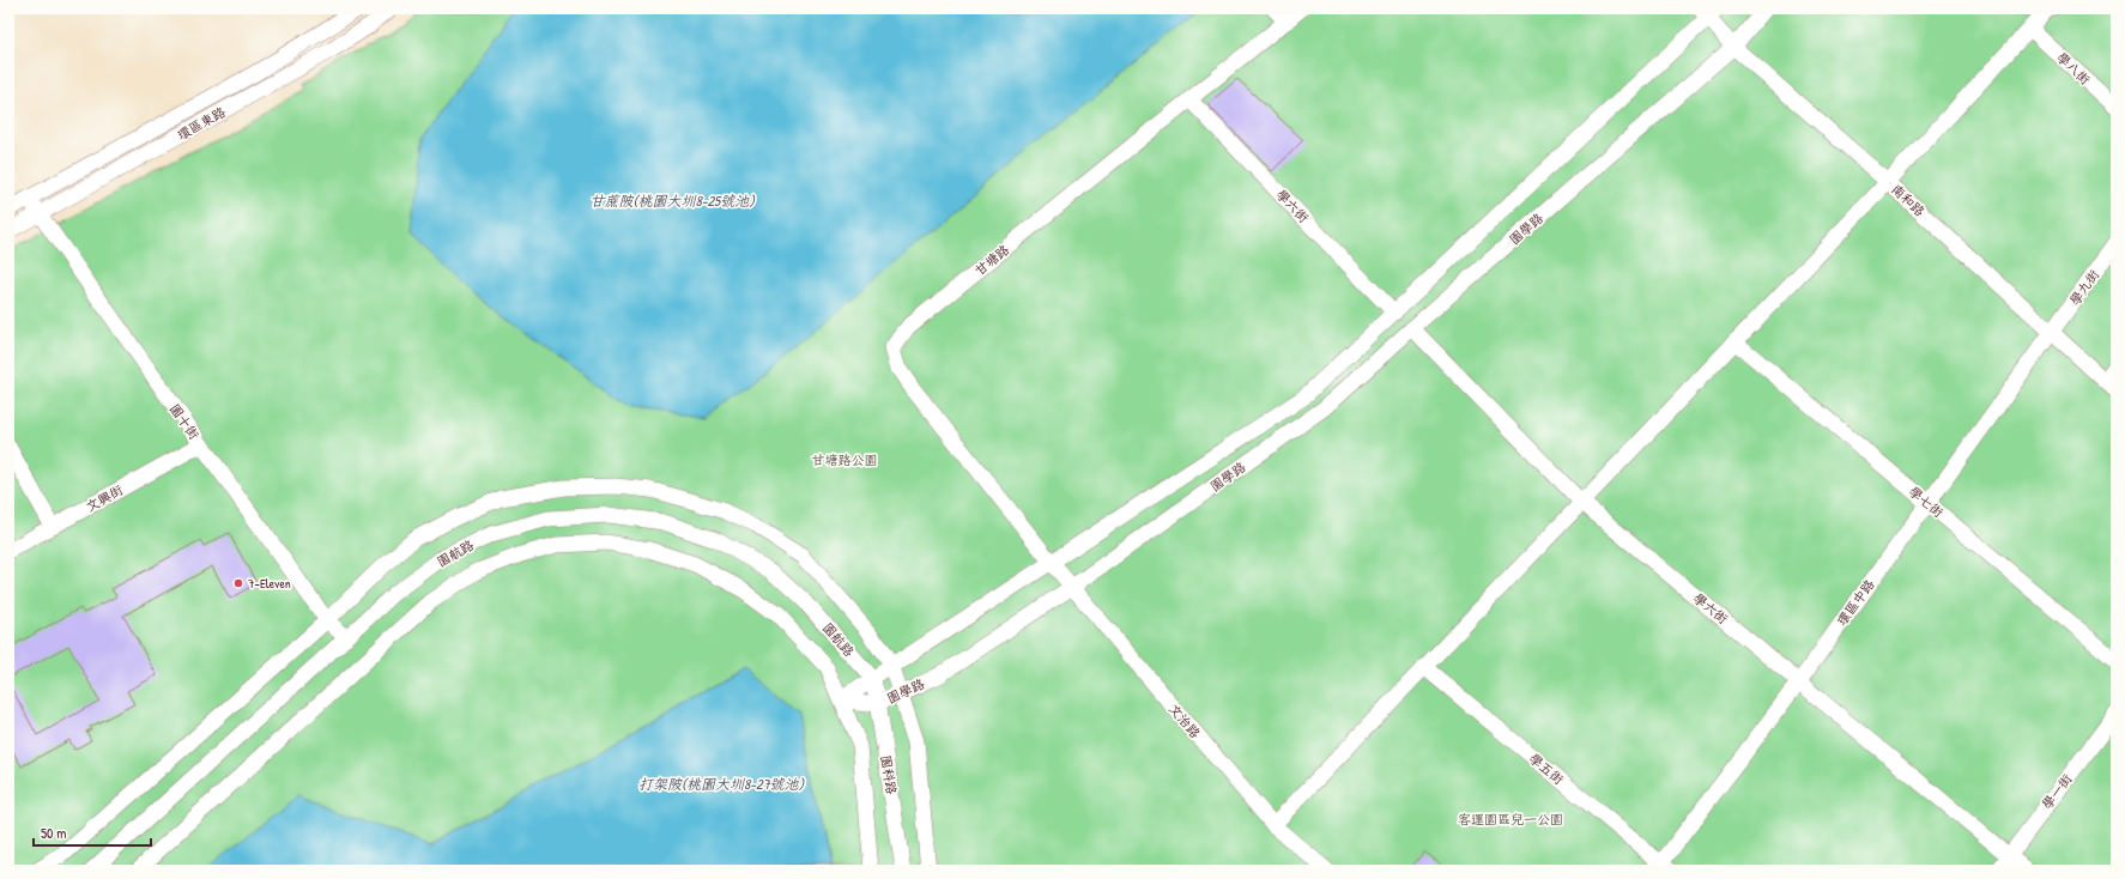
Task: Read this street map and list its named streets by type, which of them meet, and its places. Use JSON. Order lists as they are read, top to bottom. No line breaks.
{"streets":{"street":["學八街","環區東路","南和路","學六街","園學路","甘塘路","學九街","園十街","文興街","學七街","園航路","環區中路","文治路","學五街","園科路","學一街"]},"crossings":[["環區東路","園十街"],["南和路","園學路"],["南和路","學九街"],["南和路","環區中路"],["學六街","園學路"],["學六街","甘塘路"],["學六街","環區中路"],["學六街","學一街"],["園學路","甘塘路"],["園學路","園航路"],["園學路","文治路"],["園學路","園科路"],["甘塘路","文治路"],["學九街","環區中路"],["園十街","文興街"],["園十街","園航路"],["學七街","環區中路"],["園航路","園科路"],["環區中路","學五街"]],"water":["甘蔗陂(桃園大圳8-25號池)","打架陂(桃園大圳8-27號池)"],"parks":["甘塘路公園","客運園區兒一公園"],"places":["7-Eleven"],"scale_bar":"50 m"}
